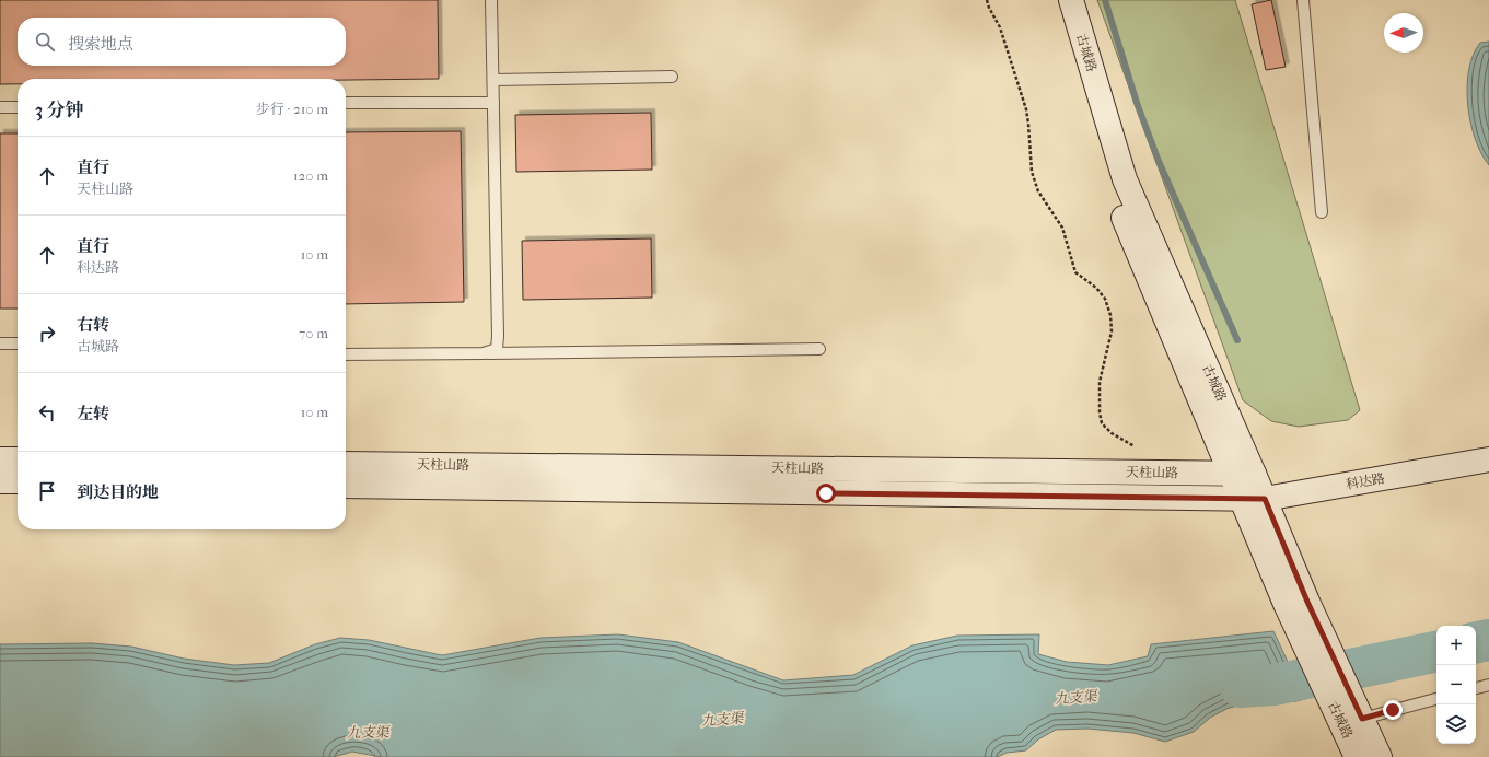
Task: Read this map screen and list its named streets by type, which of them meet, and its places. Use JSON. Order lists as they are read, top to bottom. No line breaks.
{"streets":{"street":["古城路","天柱山路","科达路"]},"crossings":[["古城路","天柱山路"],["古城路","科达路"],["天柱山路","科达路"]],"water":["九支渠"],"north":"left","page":{"search":"搜索地点","heading":["3 分钟","步行 · 210 m"],"list":[["直行","天柱山路","120 m"],["直行","科达路","10 m"],["右转","古城路","70 m"],["左转","10 m"],"到达目的地"],"map_buttons":["+","−"]}}
